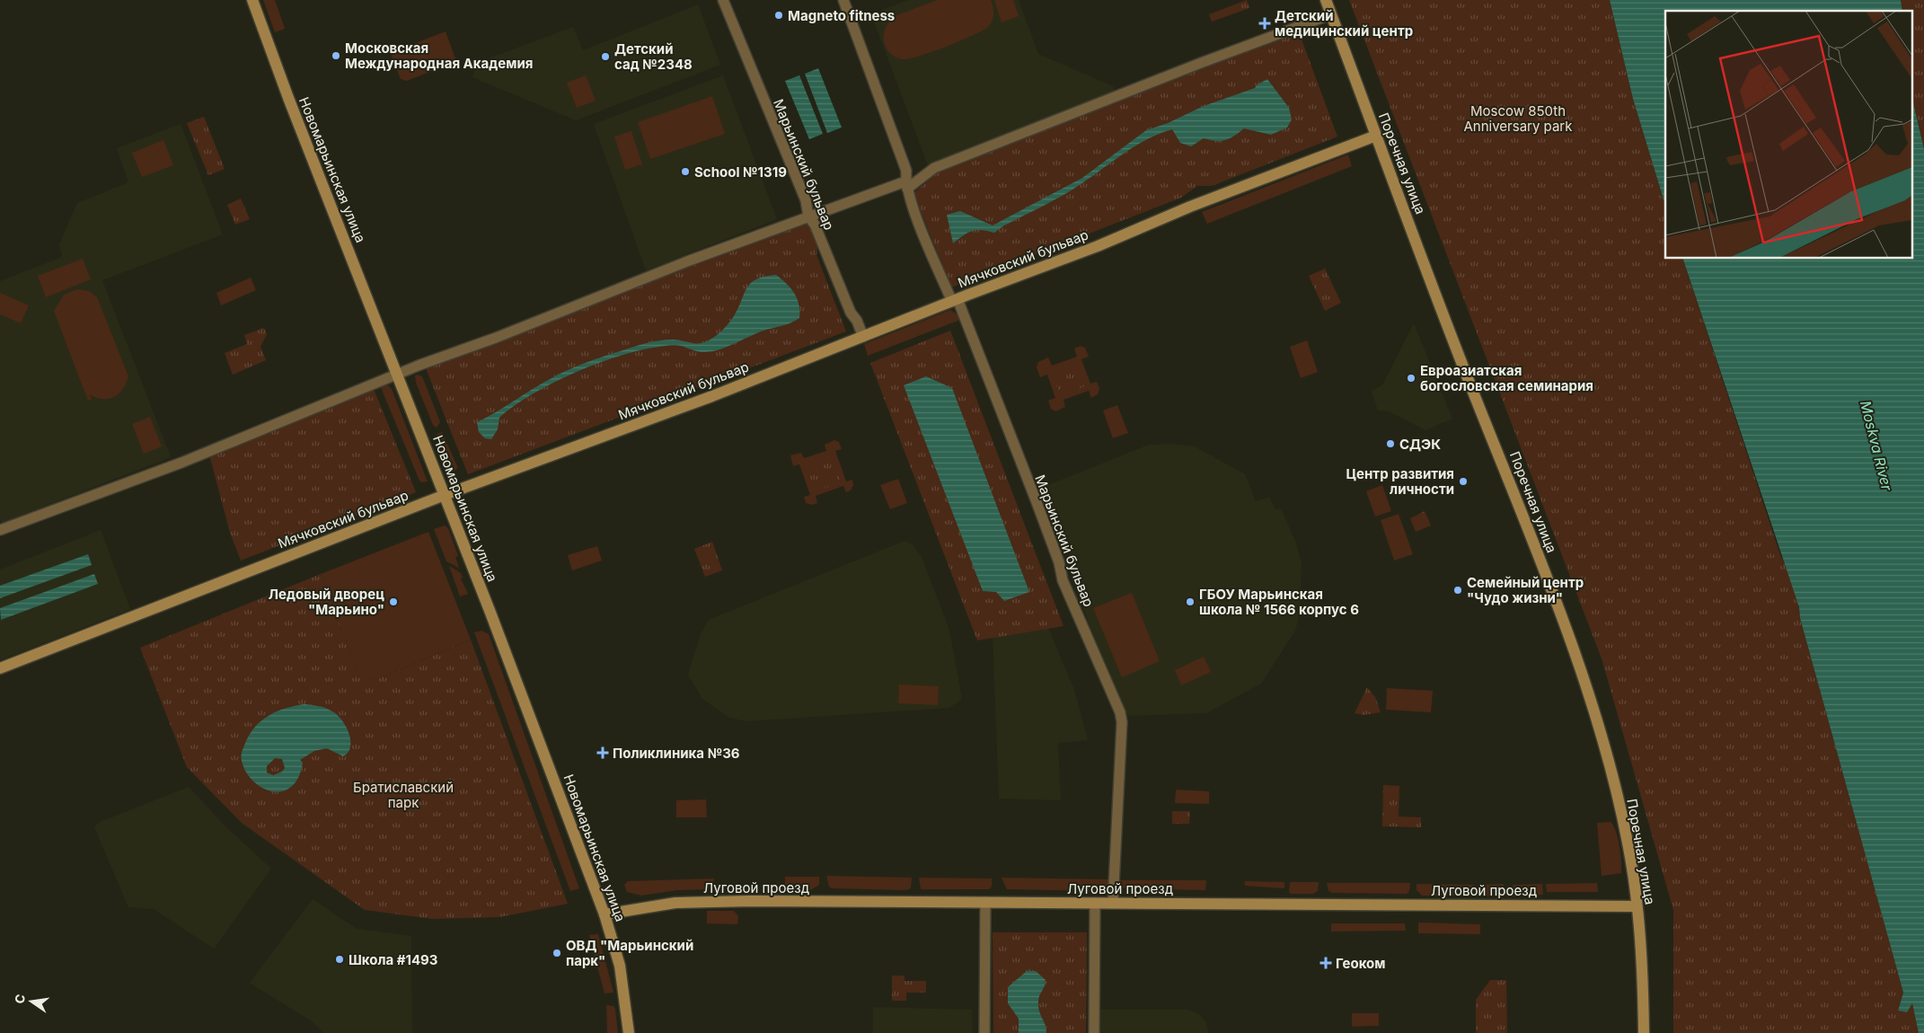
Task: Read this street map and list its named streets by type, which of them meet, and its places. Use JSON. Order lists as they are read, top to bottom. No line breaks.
{"streets":{"street":["Поречная улица","Марьинский бульвар","Новомарьинская улица","Мячковский бульвар","Луговой проезд"]},"crossings":[["Поречная улица","Мячковский бульвар"],["Поречная улица","Луговой проезд"],["Марьинский бульвар","Мячковский бульвар"],["Марьинский бульвар","Луговой проезд"],["Новомарьинская улица","Мячковский бульвар"],["Новомарьинская улица","Луговой проезд"]],"water":["Moskva River"],"parks":["Moscow 850th Anniversary park","Братиславский парк"],"places":{"other":["Magneto fitness","Московская Международная Академия","Детский сад №2348","School №1319","Евроазиатская богословская семинария","СДЭК","Центр развития личности","Семейный центр \"Чудо жизни\"","Ледовый дворец \"Марьино\"","ГБОУ Марьинская школа № 1566 корпус 6","ОВД \"Марьинский парк\"","Школа #1493"],"health":["Детский медицинский центр","Поликлиника №36","Геоком"]},"north":"left"}
